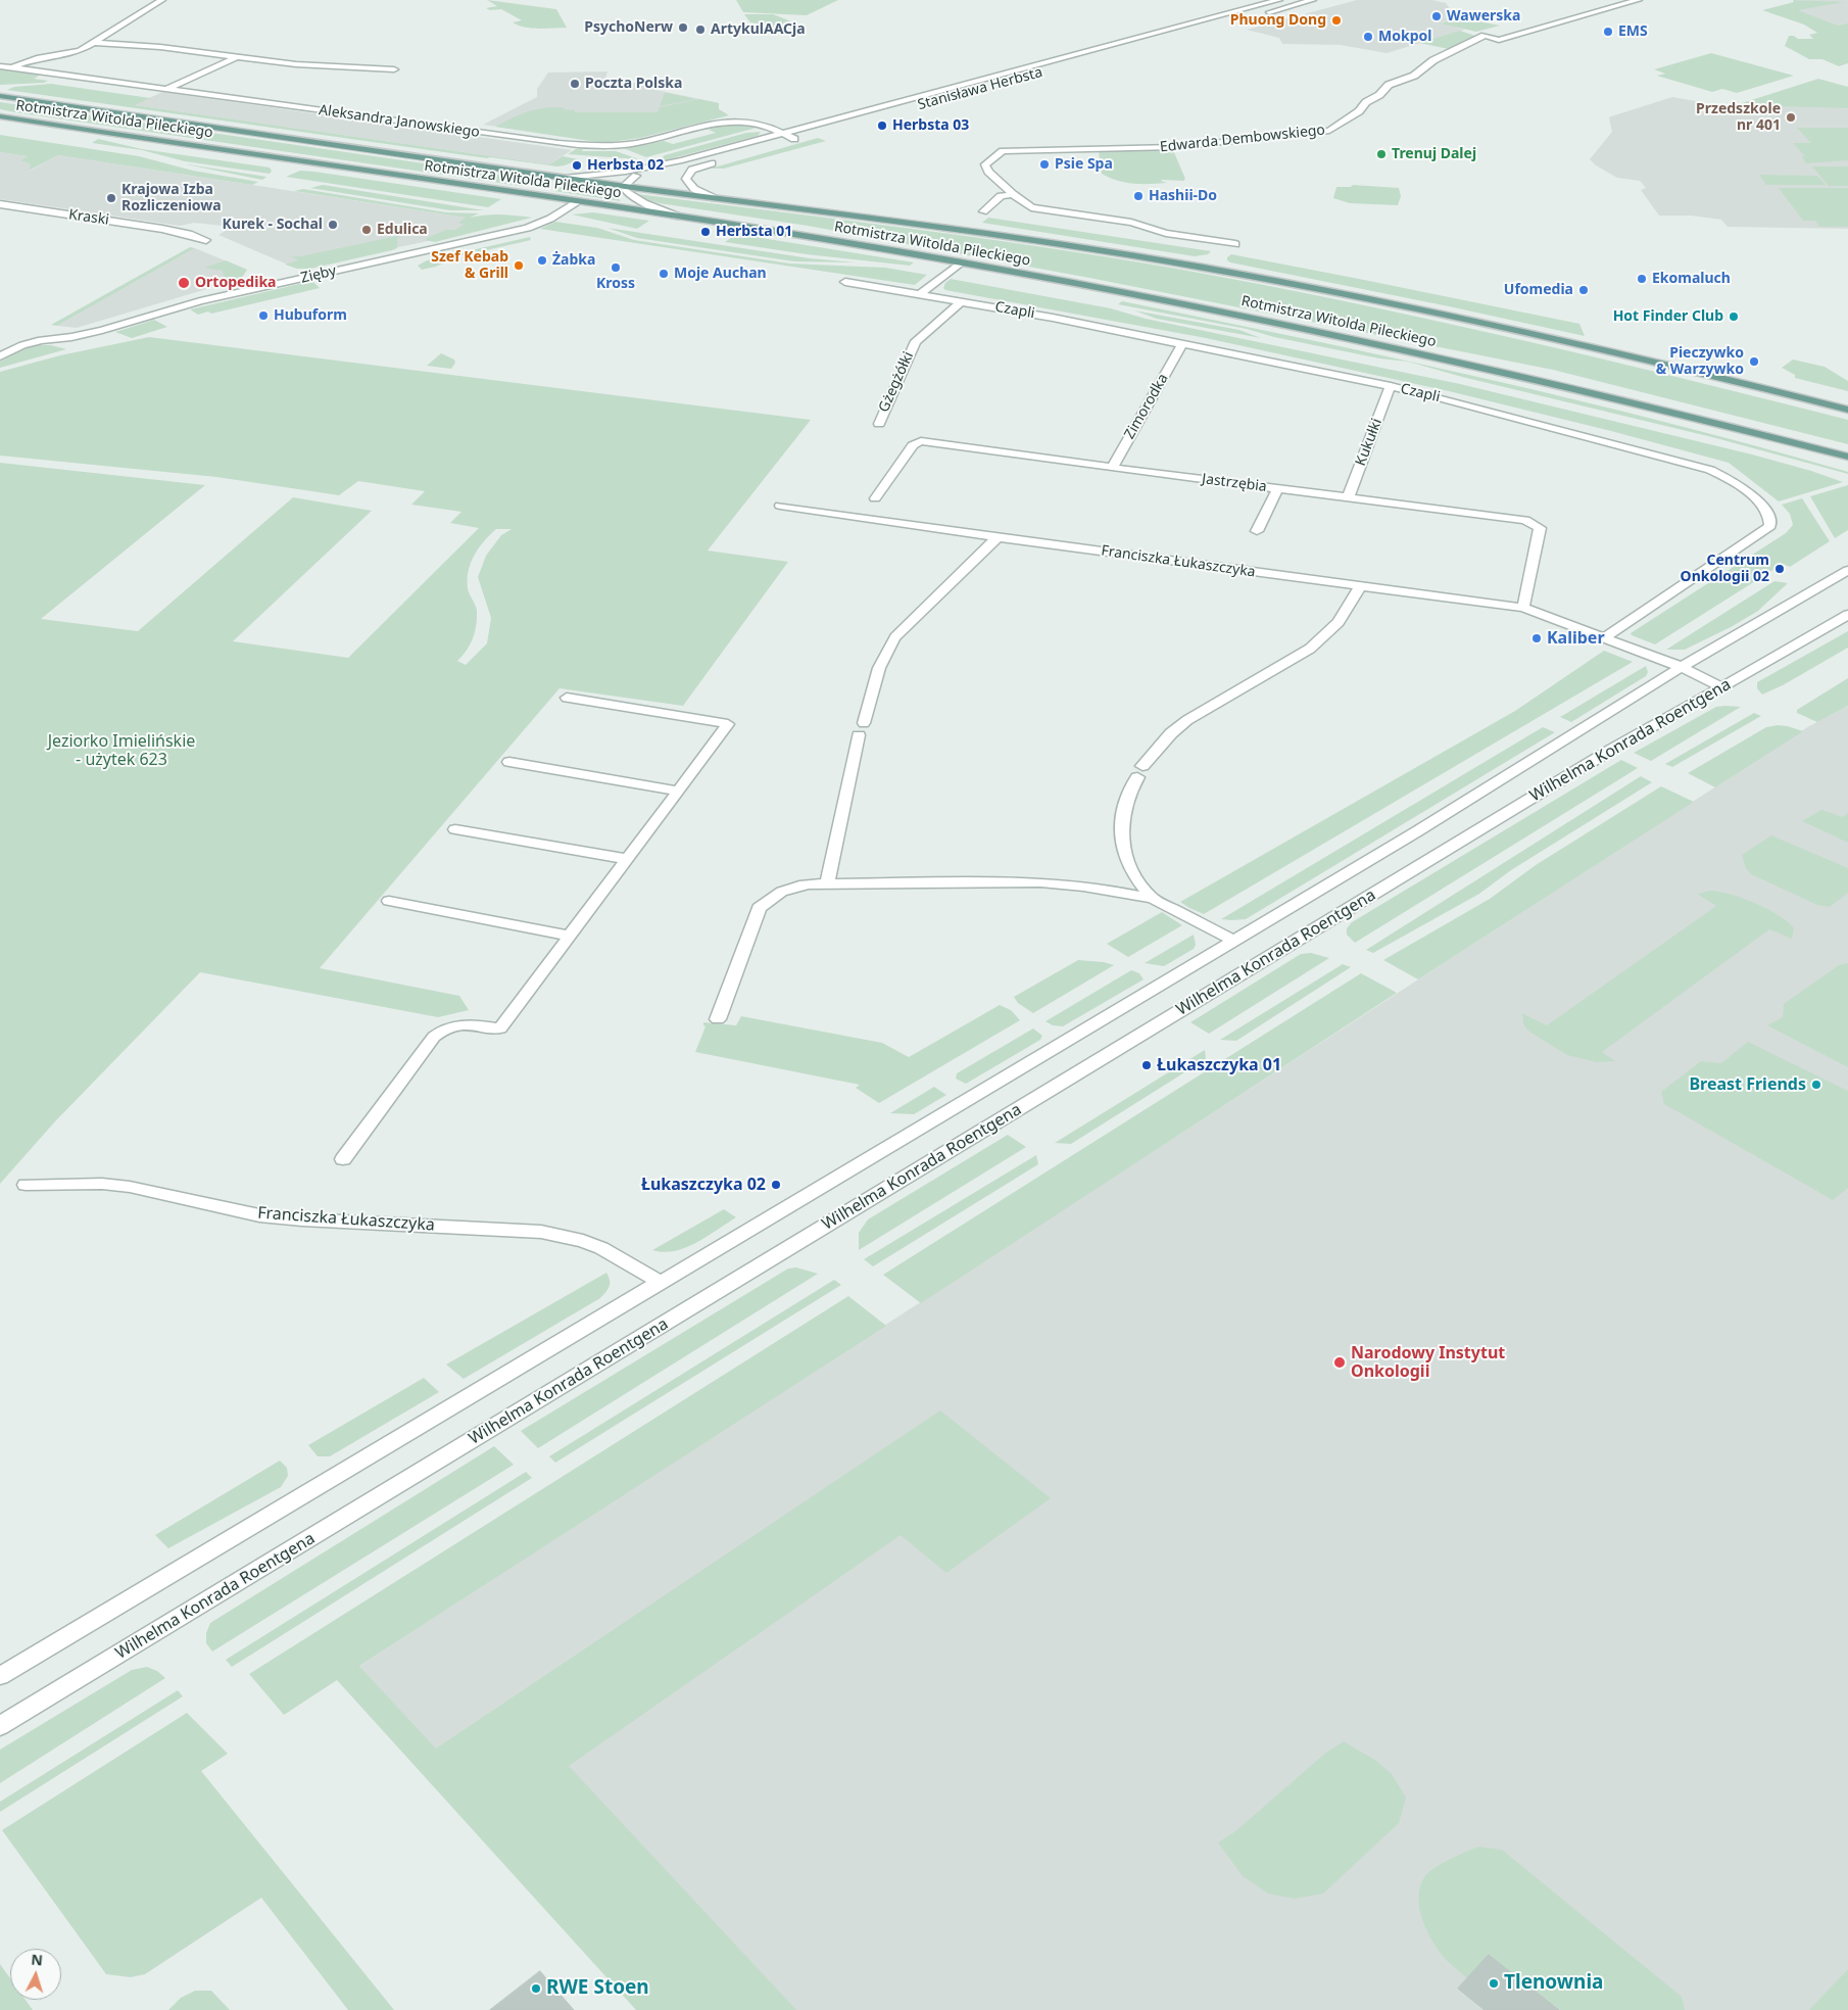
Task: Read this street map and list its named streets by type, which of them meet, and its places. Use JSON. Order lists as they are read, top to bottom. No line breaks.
{"streets":{"main road":["Rotmistrza Witolda Pileckiego"],"street":["Stanisława Herbsta","Aleksandra Janowskiego","Edwarda Dembowskiego","Kraski","Zięby","Czapli","Gżegżółki","Zimorodka","Kukułki","Jastrzębia","Franciszka Łukaszczyka","Wilhelma Konrada Roentgena"]},"crossings":[["Stanisława Herbsta","Rotmistrza Witolda Pileckiego"],["Stanisława Herbsta","Aleksandra Janowskiego"],["Rotmistrza Witolda Pileckiego","Zięby"],["Czapli","Gżegżółki"],["Czapli","Zimorodka"],["Czapli","Kukułki"],["Zimorodka","Jastrzębia"],["Kukułki","Jastrzębia"],["Jastrzębia","Franciszka Łukaszczyka"],["Franciszka Łukaszczyka","Wilhelma Konrada Roentgena"]],"parks":["Jeziorko Imielińskie - użytek 623"],"places":["Wawerska","Phuong Dong","PsychoNerw","ArtykulAACja","EMS","Mokpol","Poczta Polska","Przedszkole nr 401","Herbsta 03","Trenuj Dalej","Psie Spa","Herbsta 02","Hashii-Do","Krajowa Izba Rozliczeniowa","Kurek - Sochal","Edulica","Herbsta 01","Żabka","Szef Kebab & Grill","Kross","Moje Auchan","Ekomaluch","Ortopedika","Ufomedia","Hubuform","Hot Finder Club","Pieczywko & Warzywko","Centrum Onkologii 02","Kaliber","Łukaszczyka 01","Breast Friends","Łukaszczyka 02","Narodowy Instytut Onkologii","Tlenownia","RWE Stoen"],"north":"top"}
